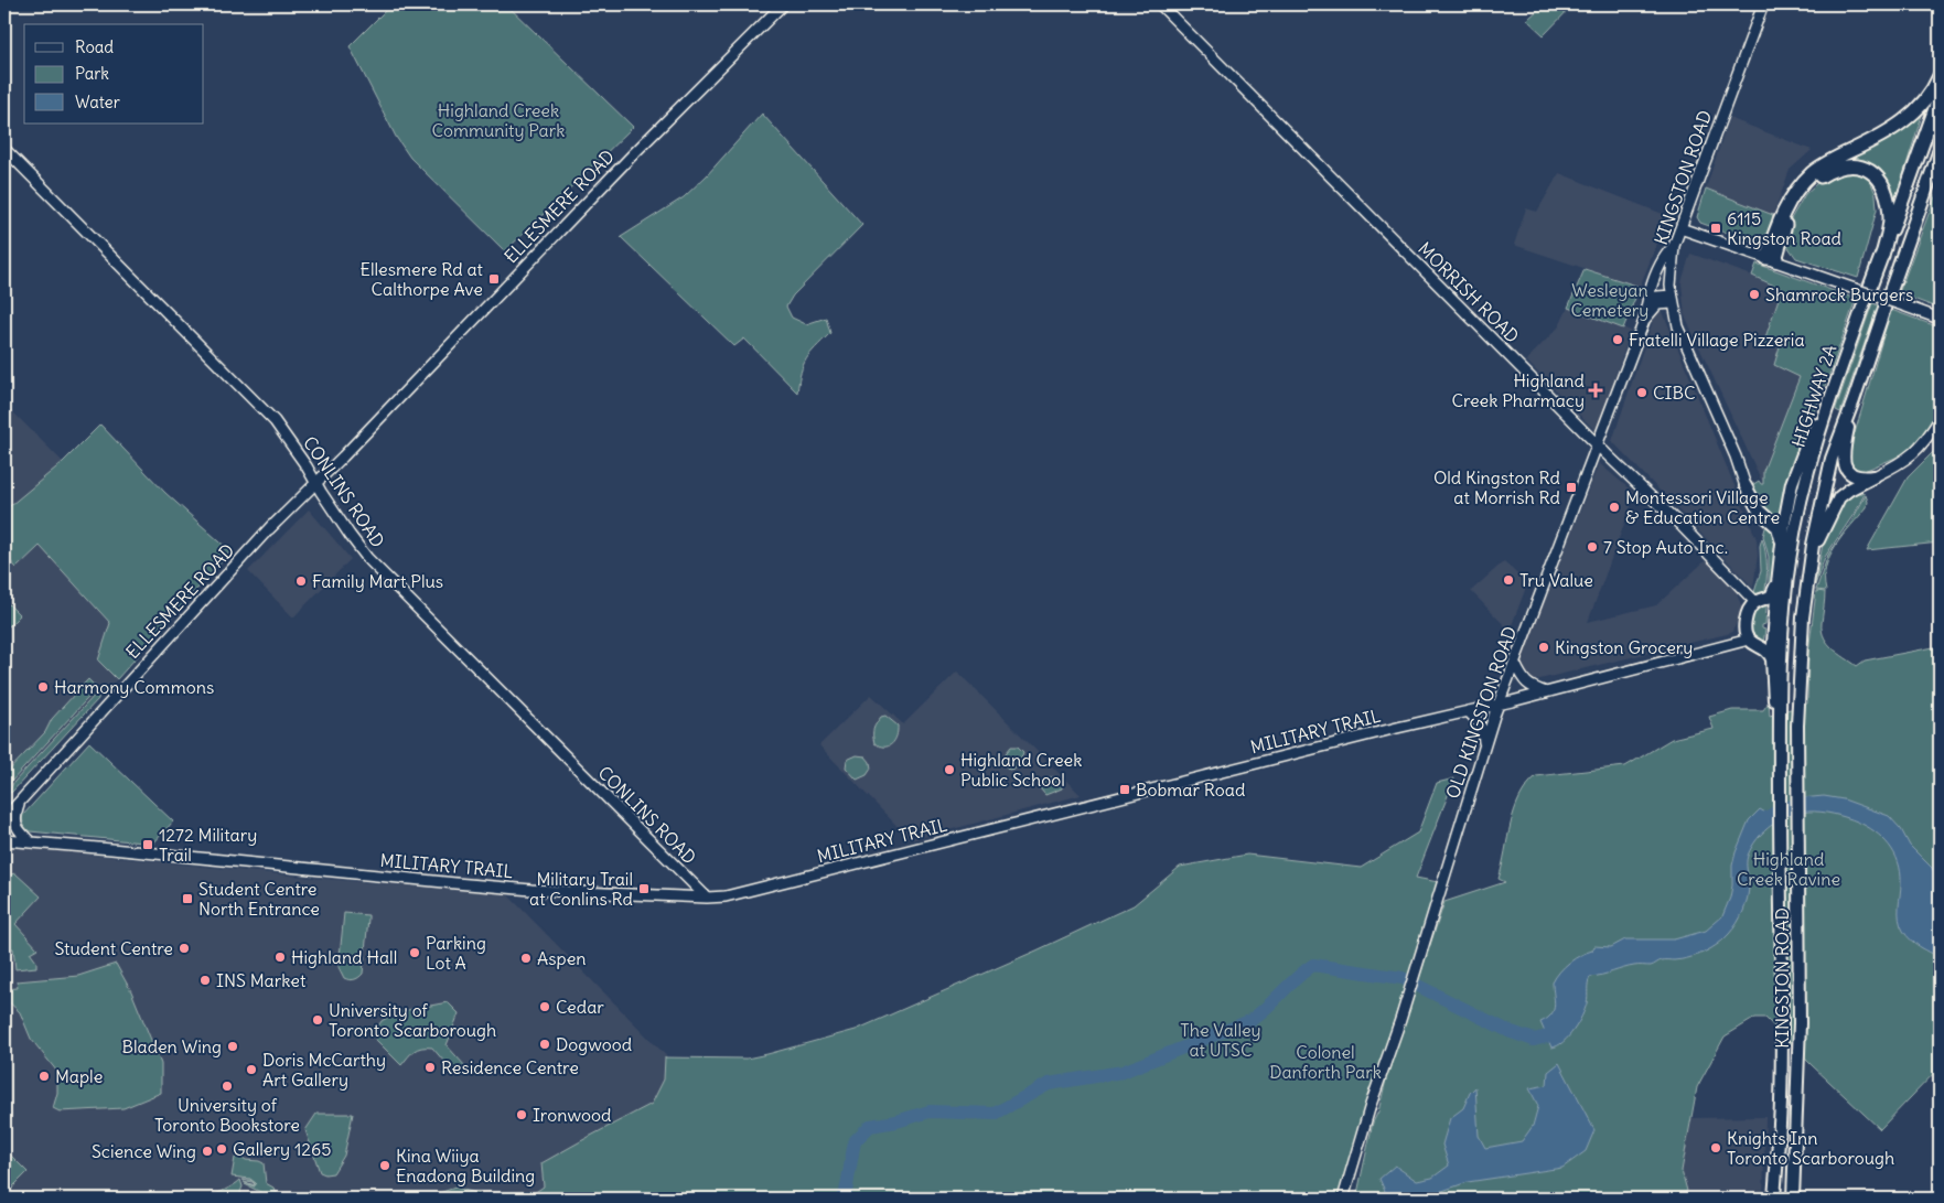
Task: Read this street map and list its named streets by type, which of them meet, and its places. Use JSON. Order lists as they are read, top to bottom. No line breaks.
{"streets":{"highway":["HIGHWAY 2A"],"main road":["KINGSTON ROAD"],"street":["ELLESMERE ROAD","MORRISH ROAD","CONLINS ROAD","OLD KINGSTON ROAD","MILITARY TRAIL"]},"crossings":[["KINGSTON ROAD","HIGHWAY 2A"],["KINGSTON ROAD","OLD KINGSTON ROAD"],["ELLESMERE ROAD","CONLINS ROAD"],["MORRISH ROAD","OLD KINGSTON ROAD"],["CONLINS ROAD","MILITARY TRAIL"],["OLD KINGSTON ROAD","MILITARY TRAIL"]],"parks":["Highland Creek Community Park","Wesleyan Cemetery","Highland Creek Ravine","The Valley at UTSC","Colonel Danforth Park"],"places":{"transit":["6115 Kingston Road","Ellesmere Rd at Calthorpe Ave","Old Kingston Rd at Morrish Rd","Bobmar Road","1272 Military Trail","Military Trail at Conlins Rd","Student Centre North Entrance"],"other":["Shamrock Burgers","Fratelli Village Pizzeria","CIBC","Montessori Village & Education Centre","7 Stop Auto Inc.","Tru Value","Family Mart Plus","Kingston Grocery","Harmony Commons","Highland Creek Public School","Student Centre","Parking Lot A","Highland Hall","Aspen","INS Market","Cedar","University of Toronto Scarborough","Dogwood","Bladen Wing","Residence Centre","Doris McCarthy Art Gallery","Maple","University of Toronto Bookstore","Ironwood","Knights Inn Toronto Scarborough","Gallery 1265","Science Wing","Kina Wiiya Enadong Building"],"health":["Highland Creek Pharmacy"]},"legend":["Road","Park","Water"]}
